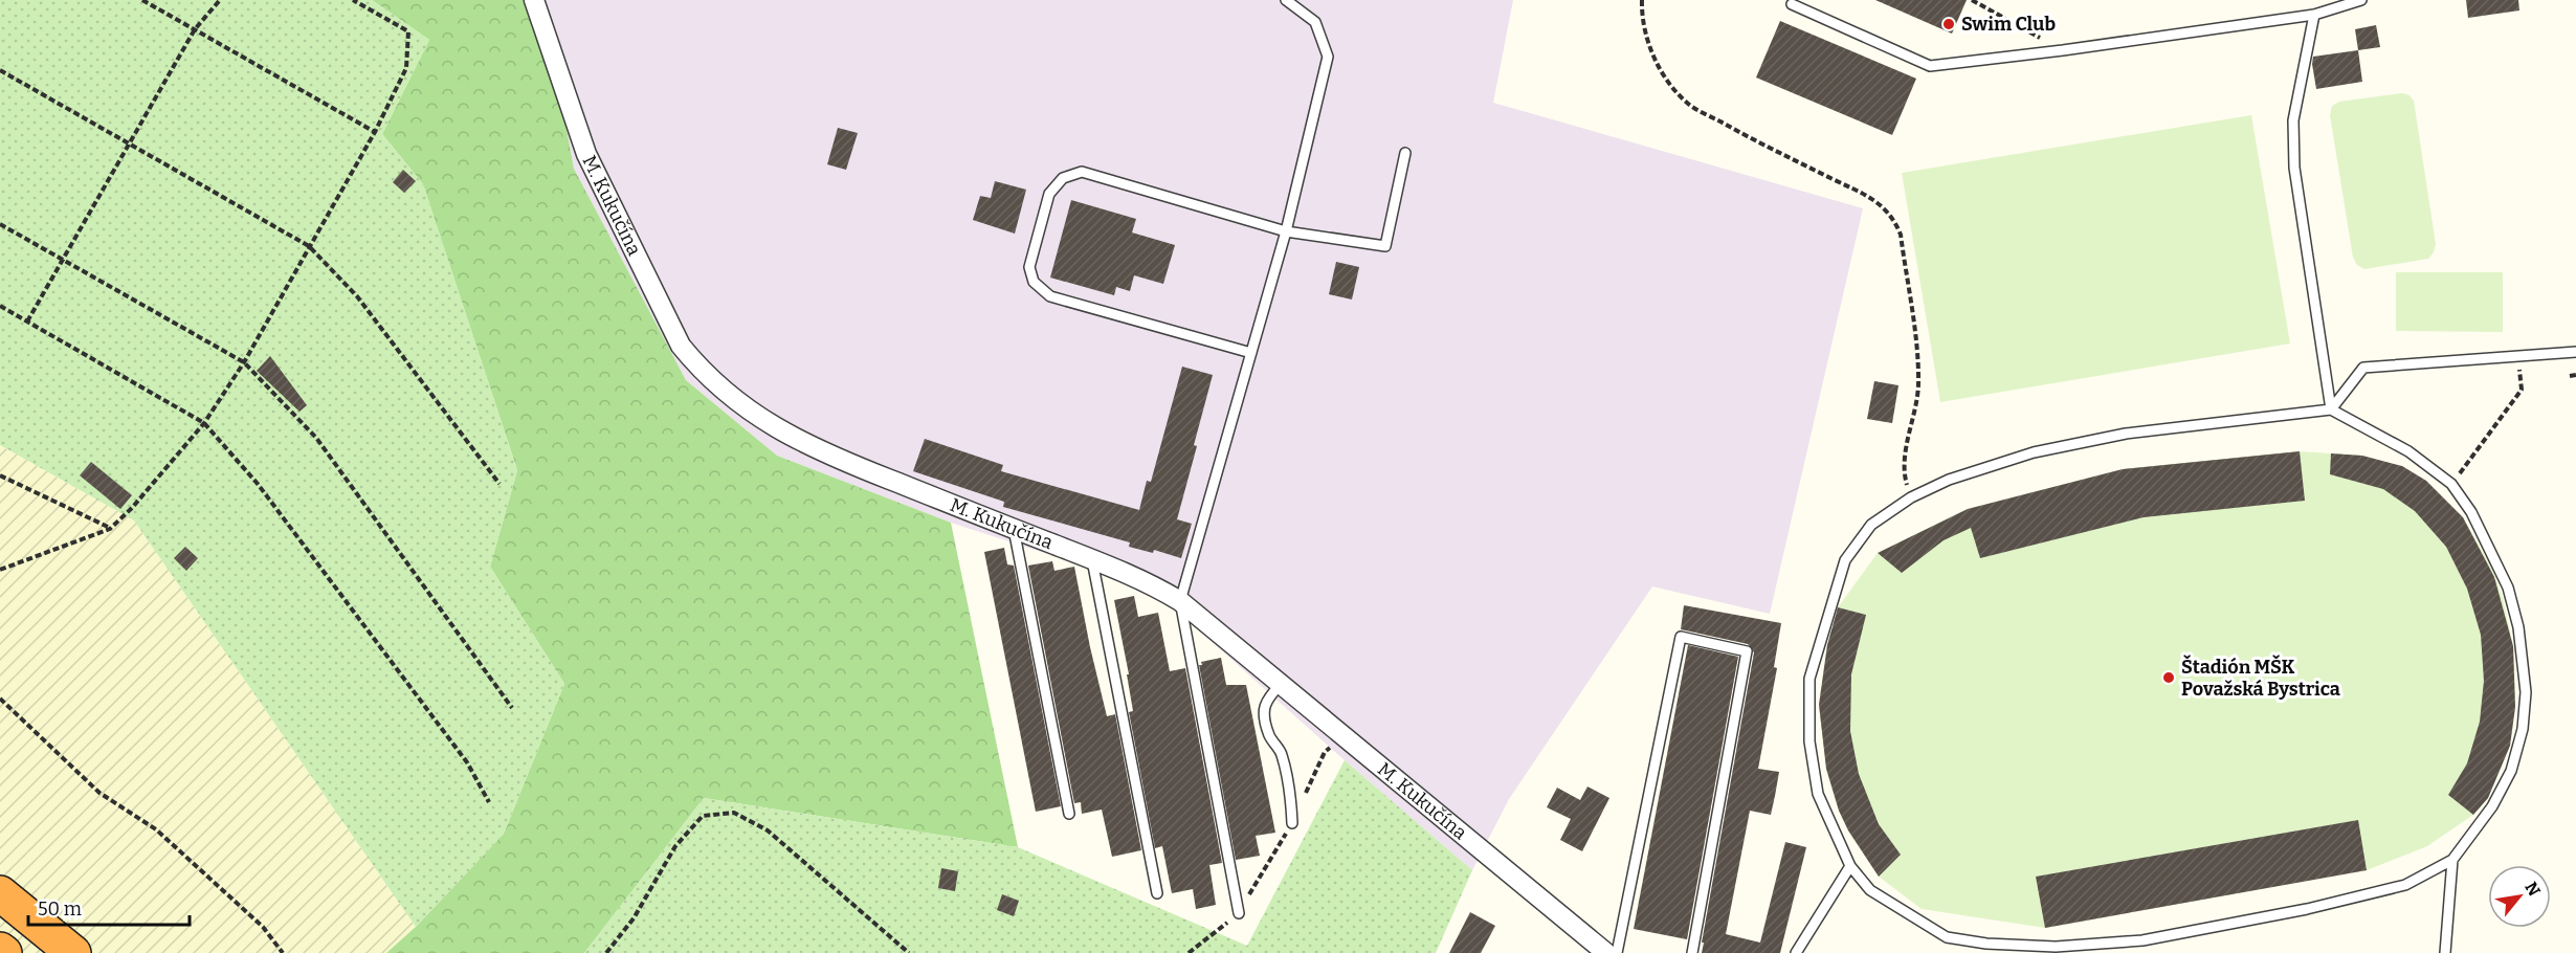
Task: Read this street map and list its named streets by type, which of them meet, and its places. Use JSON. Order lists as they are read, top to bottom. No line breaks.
{"streets":{"street":["M. Kukučína"]},"places":["Swim Club","Štadión MŠK Považská Bystrica"],"scale_bar":"50 m","north":"top right"}
